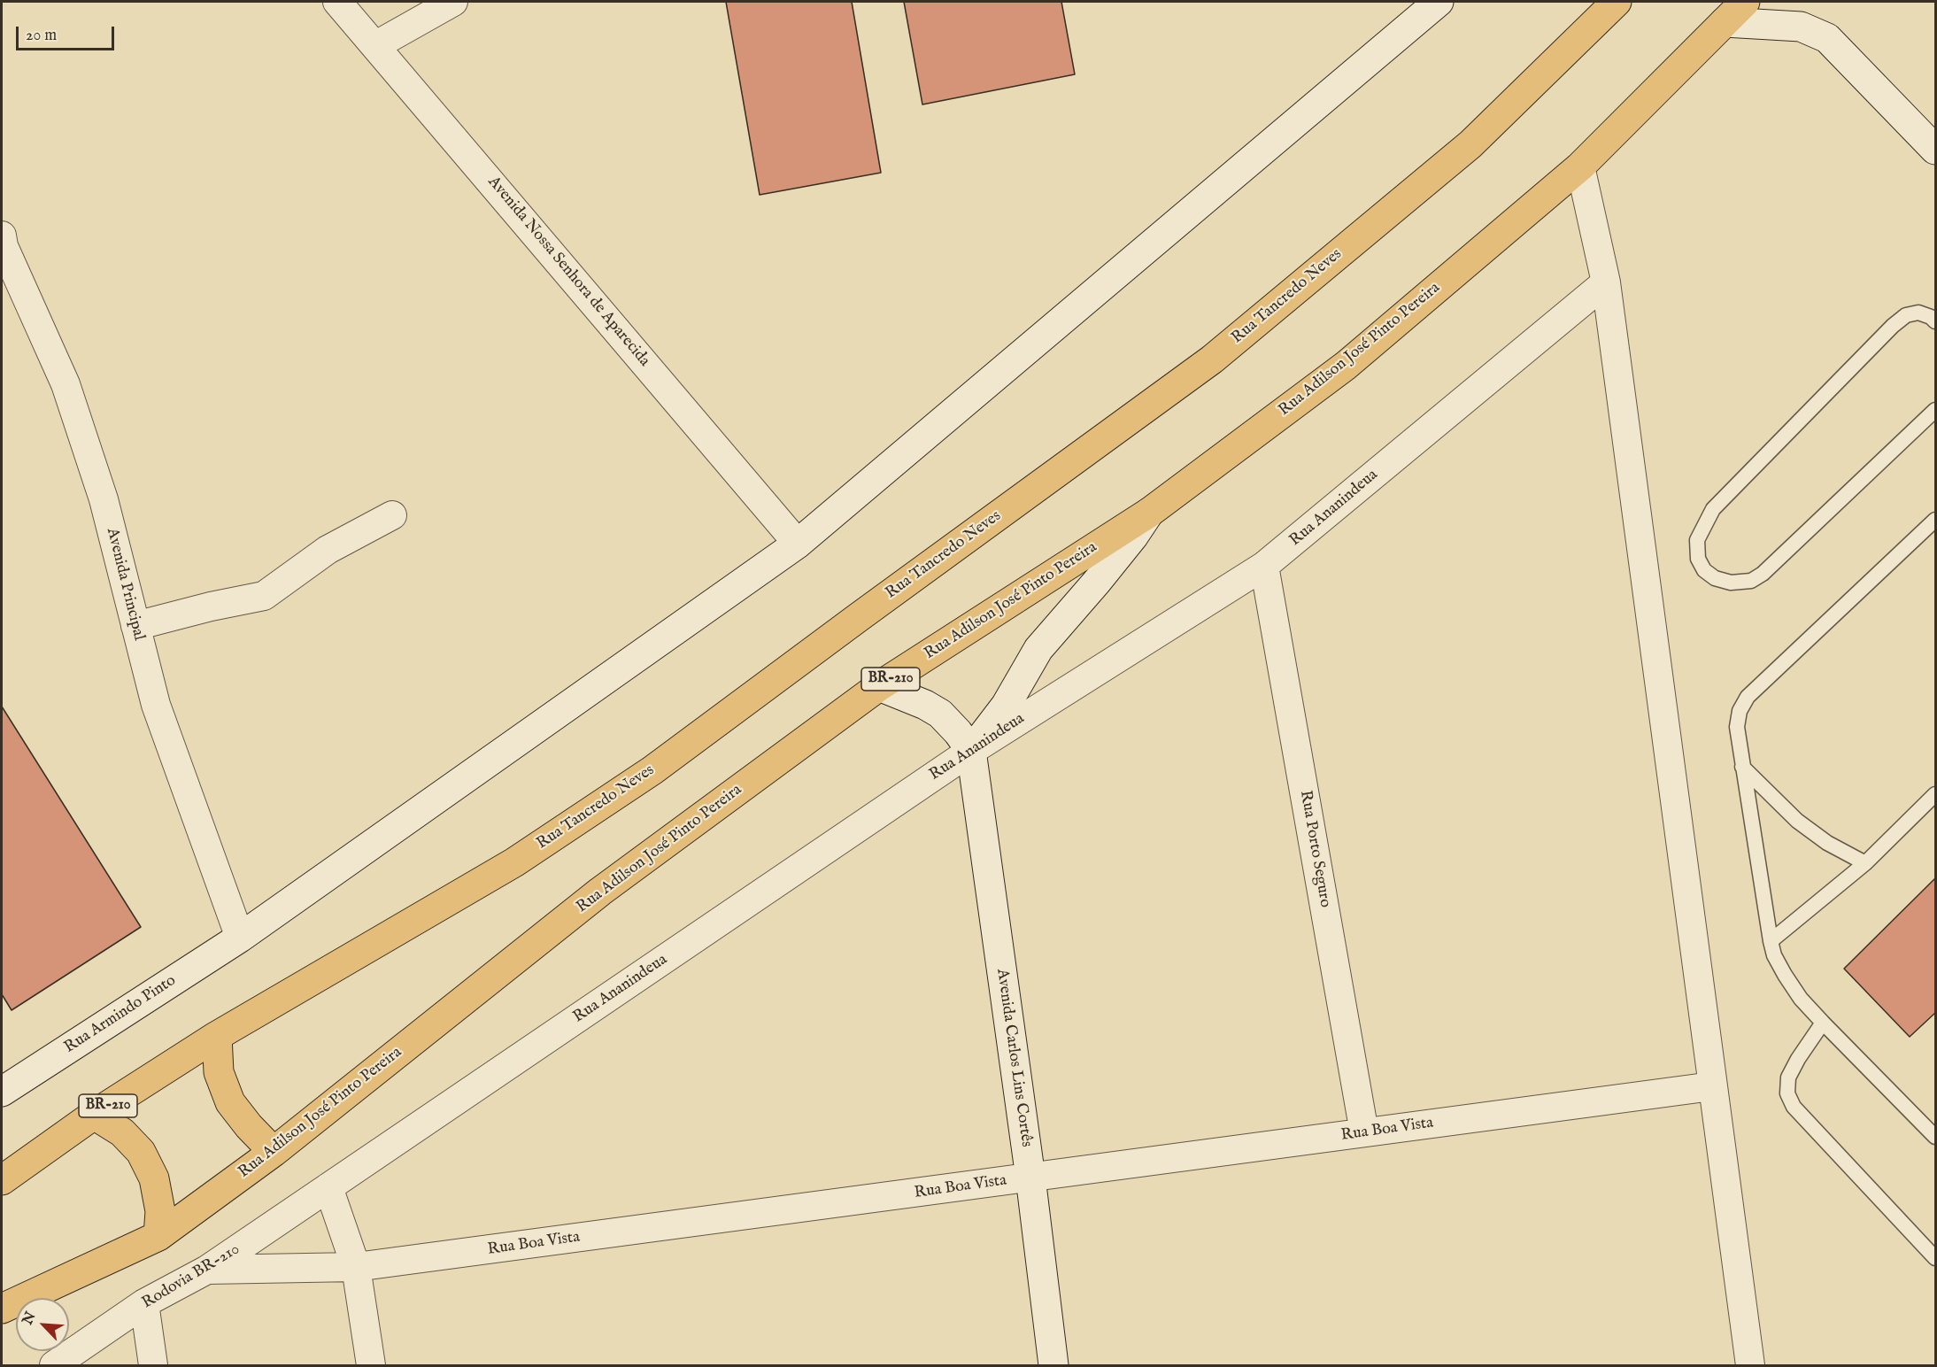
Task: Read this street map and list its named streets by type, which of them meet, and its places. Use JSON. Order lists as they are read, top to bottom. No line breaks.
{"streets":{"main road":["Rua Tancredo Neves","Rua Adilson José Pinto Pereira","BR-210"],"street":["Avenida Nossa Senhora de Aparecida","Rua Ananindeua","Avenida Principal","Rua Porto Seguro","Rua Armindo Pinto","Avenida Carlos Lins Cortês","Rua Boa Vista","Rodovia BR-210"]},"crossings":[["Avenida Nossa Senhora de Aparecida","Rua Armindo Pinto"],["Rua Tancredo Neves","BR-210"],["Rua Adilson José Pinto Pereira","Avenida Carlos Lins Cortês"],["Rua Ananindeua","Rua Porto Seguro"],["Rua Ananindeua","Avenida Carlos Lins Cortês"],["Rua Ananindeua","Rodovia BR-210"],["Avenida Principal","Rua Armindo Pinto"],["Rua Porto Seguro","Rua Boa Vista"],["Avenida Carlos Lins Cortês","Rua Boa Vista"],["Rua Boa Vista","Rodovia BR-210"]],"scale_bar":"20 m","north":"top left"}
